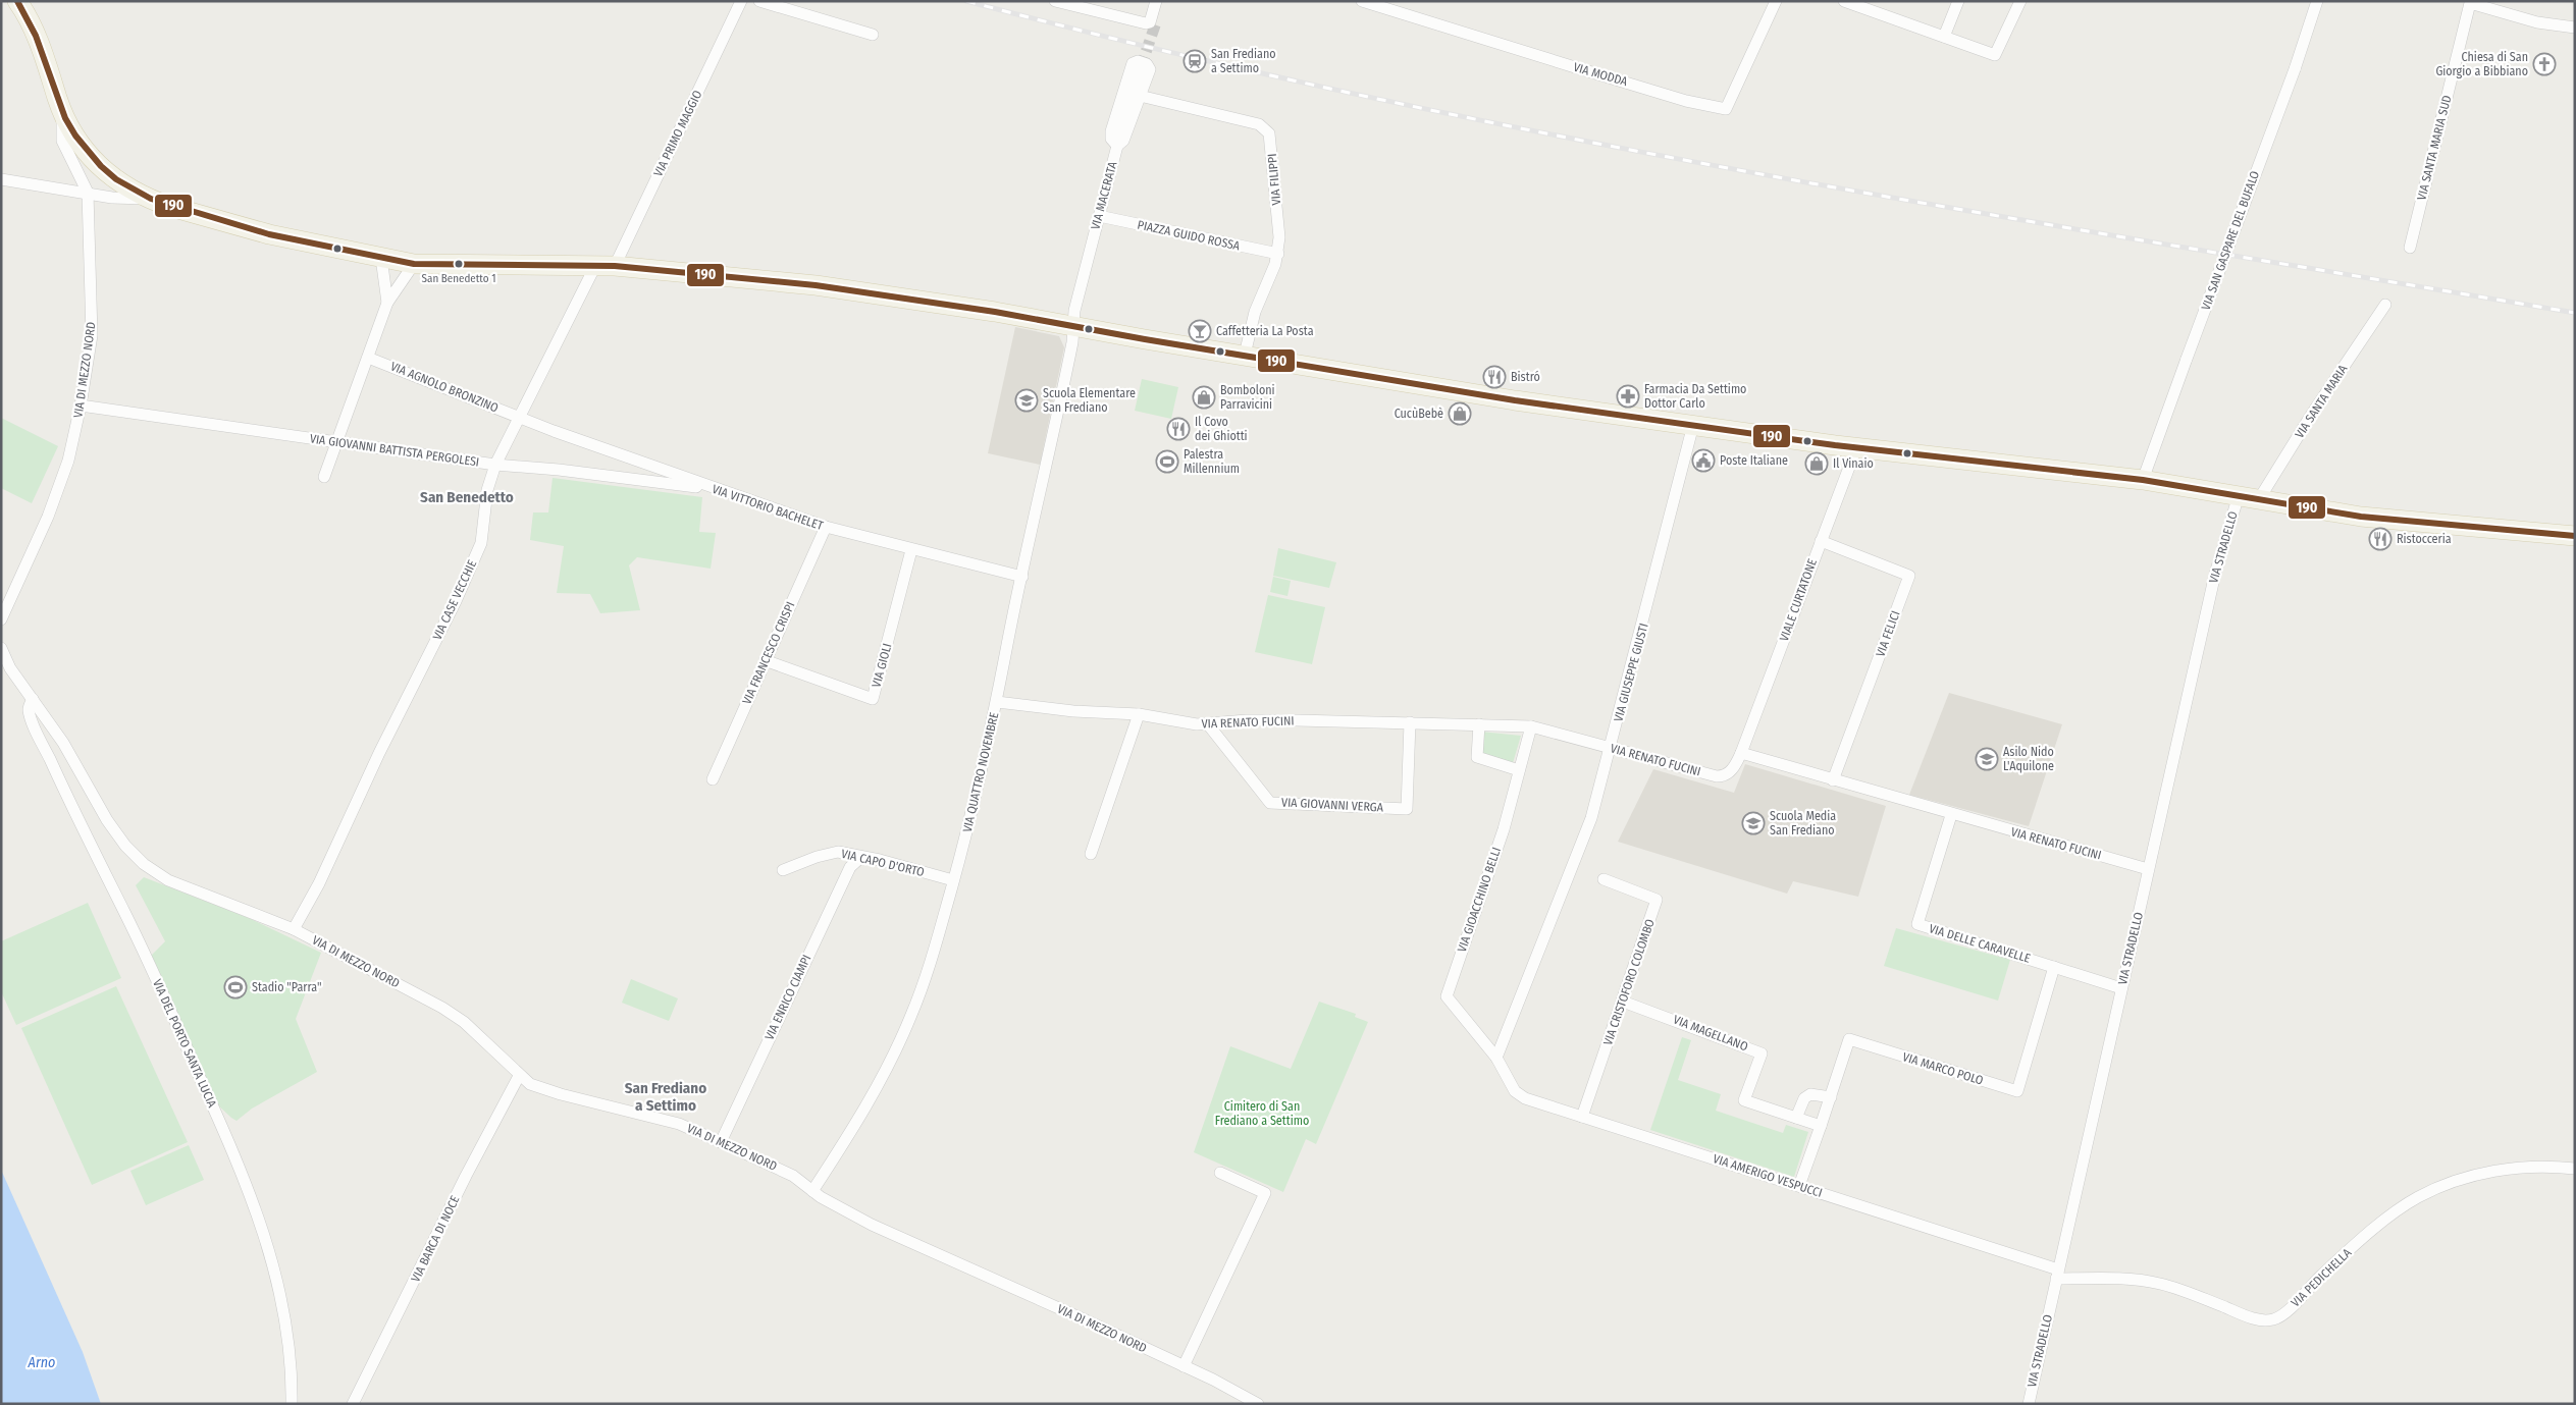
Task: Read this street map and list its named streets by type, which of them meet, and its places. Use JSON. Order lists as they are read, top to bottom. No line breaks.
{"streets":{"street":["VIA MODDA","VIA PRIMO MAGGIO","VIA SANTA MARIA SUD","VIA FILIPPI","VIA MACERATA","PIAZZA GUIDO ROSSA","VIA SAN GASPARE DEL BUFALO","VIA DI MEZZO NORD","VIA AGNOLO BRONZINO","VIA SANTA MARIA","VIA GIOVANNI BATTISTA PERGOLESI","VIA VITTORIO BACHELET","VIA STRADELLO","VIA CASE VECCHIE","VIALE CURTATONE","VIA FELICI","VIA FRANCESCO CRISPI","VIA GIOLI","VIA GIUSEPPE GIUSTI","VIA RENATO FUCINI","VIA QUATTRO NOVEMBRE","VIA GIOVANNI VERGA","VIA CAPO D'ORTO","VIA GIOACCHINO BELLI","VIA DELLE CARAVELLE","VIA CRISTOFORO COLOMBO","VIA ENRICO CIAMPI","VIA MAGELLANO","VIA DEL PORTO SANTA LUCIA","VIA MARCO POLO","VIA AMERIGO VESPUCCI","VIA BARCA DI NOCE","VIA PEDICHELLA"]},"crossings":[["VIA FILIPPI","PIAZZA GUIDO ROSSA"],["VIA MACERATA","PIAZZA GUIDO ROSSA"],["VIA MACERATA","VIA QUATTRO NOVEMBRE"],["VIA DI MEZZO NORD","VIA GIOVANNI BATTISTA PERGOLESI"],["VIA DI MEZZO NORD","VIA CASE VECCHIE"],["VIA DI MEZZO NORD","VIA QUATTRO NOVEMBRE"],["VIA DI MEZZO NORD","VIA ENRICO CIAMPI"],["VIA DI MEZZO NORD","VIA DEL PORTO SANTA LUCIA"],["VIA DI MEZZO NORD","VIA BARCA DI NOCE"],["VIA AGNOLO BRONZINO","VIA VITTORIO BACHELET"],["VIA AGNOLO BRONZINO","VIA CASE VECCHIE"],["VIA GIOVANNI BATTISTA PERGOLESI","VIA VITTORIO BACHELET"],["VIA GIOVANNI BATTISTA PERGOLESI","VIA CASE VECCHIE"],["VIA VITTORIO BACHELET","VIA CASE VECCHIE"],["VIA VITTORIO BACHELET","VIA FRANCESCO CRISPI"],["VIA VITTORIO BACHELET","VIA GIOLI"],["VIA VITTORIO BACHELET","VIA QUATTRO NOVEMBRE"],["VIA STRADELLO","VIA RENATO FUCINI"],["VIA STRADELLO","VIA DELLE CARAVELLE"],["VIA STRADELLO","VIA AMERIGO VESPUCCI"],["VIA STRADELLO","VIA PEDICHELLA"],["VIALE CURTATONE","VIA FELICI"],["VIALE CURTATONE","VIA RENATO FUCINI"],["VIA FELICI","VIA RENATO FUCINI"],["VIA FRANCESCO CRISPI","VIA GIOLI"],["VIA GIUSEPPE GIUSTI","VIA RENATO FUCINI"],["VIA GIUSEPPE GIUSTI","VIA GIOACCHINO BELLI"],["VIA GIUSEPPE GIUSTI","VIA AMERIGO VESPUCCI"],["VIA RENATO FUCINI","VIA QUATTRO NOVEMBRE"],["VIA RENATO FUCINI","VIA GIOVANNI VERGA"],["VIA RENATO FUCINI","VIA GIOACCHINO BELLI"],["VIA RENATO FUCINI","VIA DELLE CARAVELLE"],["VIA QUATTRO NOVEMBRE","VIA CAPO D'ORTO"],["VIA CAPO D'ORTO","VIA ENRICO CIAMPI"],["VIA GIOACCHINO BELLI","VIA AMERIGO VESPUCCI"],["VIA DELLE CARAVELLE","VIA MARCO POLO"],["VIA CRISTOFORO COLOMBO","VIA MAGELLANO"],["VIA CRISTOFORO COLOMBO","VIA AMERIGO VESPUCCI"],["VIA AMERIGO VESPUCCI","VIA PEDICHELLA"]],"districts":["San Benedetto","San Frediano a Settimo"],"water":["Arno"],"parks":["Cimitero di San Frediano a Settimo"],"places":{"station":["San Frediano a Settimo"],"church":["Chiesa di San Giorgio a Bibbiano"],"other":["San Benedetto 1"],"bar":["Caffetteria La Posta"],"restaurant":["Bistró","Il Covo dei Ghiotti","Ristocceria"],"pharmacy":["Farmacia Da Settimo Dottor Carlo"],"shop":["Bomboloni Parravicini","CucùBebè","Il Vinaio"],"school or university":["Scuola Elementare San Frediano","Asilo Nido L'Aquilone","Scuola Media San Frediano"],"public building":["Poste Italiane"],"sports":["Palestra Millennium","Stadio \"Parra\""]},"lines":["transit line 190"]}
